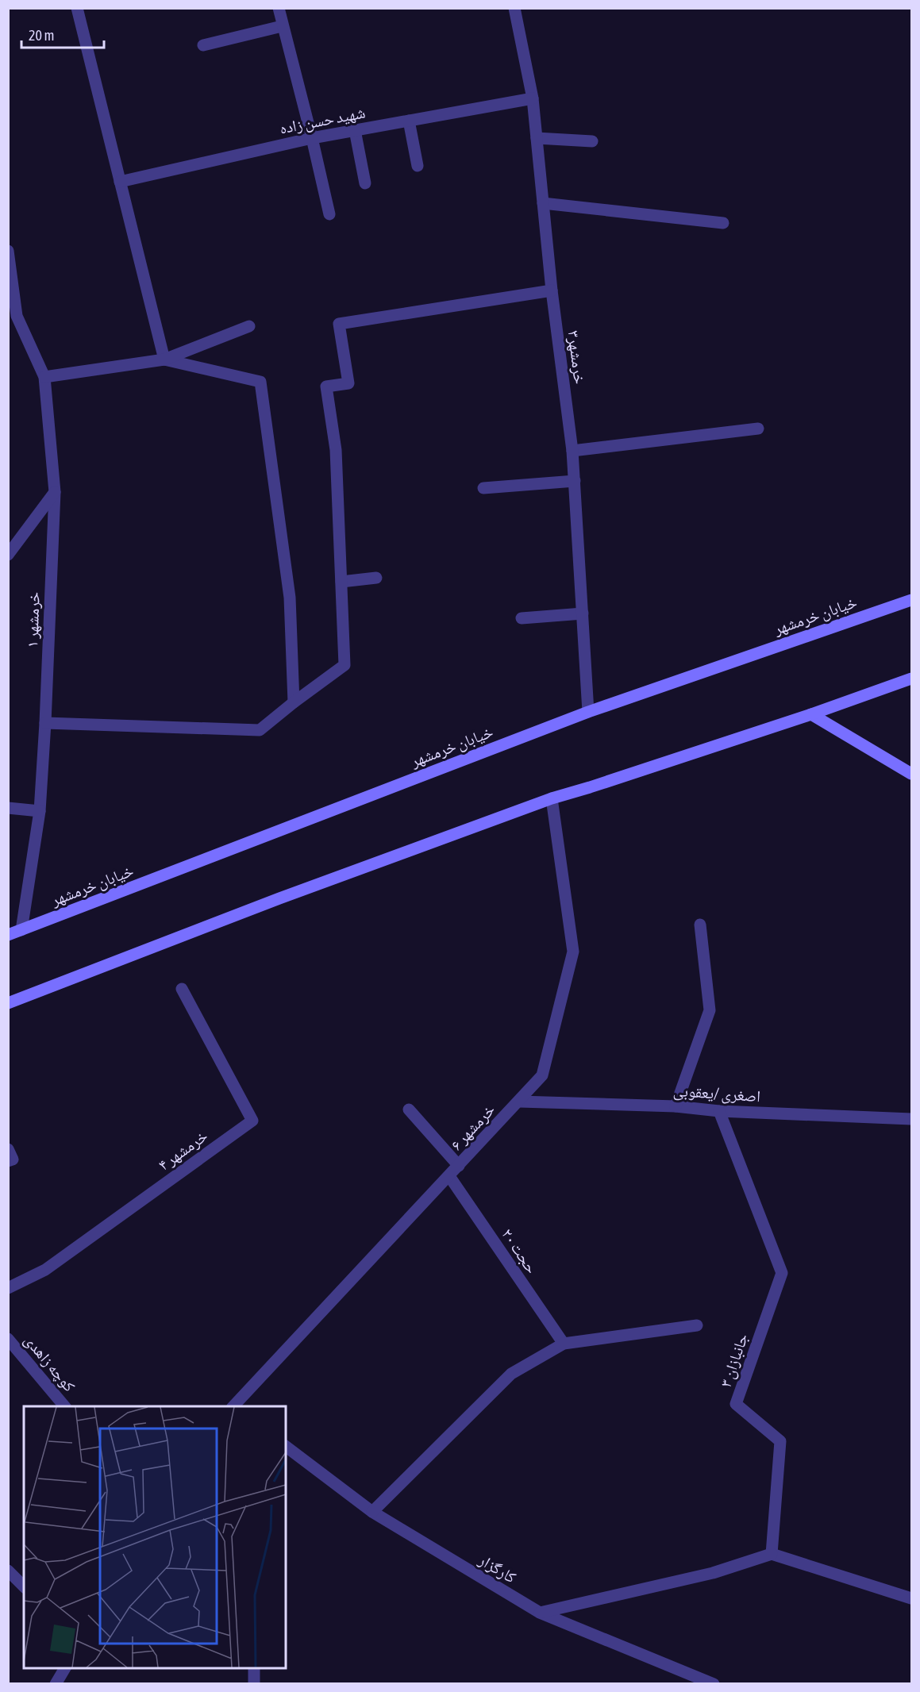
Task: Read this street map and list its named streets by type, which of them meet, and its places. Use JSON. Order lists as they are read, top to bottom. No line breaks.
{"streets":{"main road":["خیابان خرمشهر"],"street":["شهید حسن زاده","خرمشهر۳","خرمشهر ۱","اصغری /یعقوبی","خرمشهر ۶","خرمشهر ۴","حجت ۲۰","جانبازان ۳","کوچه زاهدی","کارگزار"]},"crossings":[["شهید حسن زاده","خرمشهر۳"],["خرمشهر۳","خیابان خرمشهر"],["خیابان خرمشهر","خرمشهر ۱"],["اصغری /یعقوبی","خرمشهر ۶"],["اصغری /یعقوبی","جانبازان ۳"],["خرمشهر ۶","حجت ۲۰"]],"scale_bar":"20 m"}
